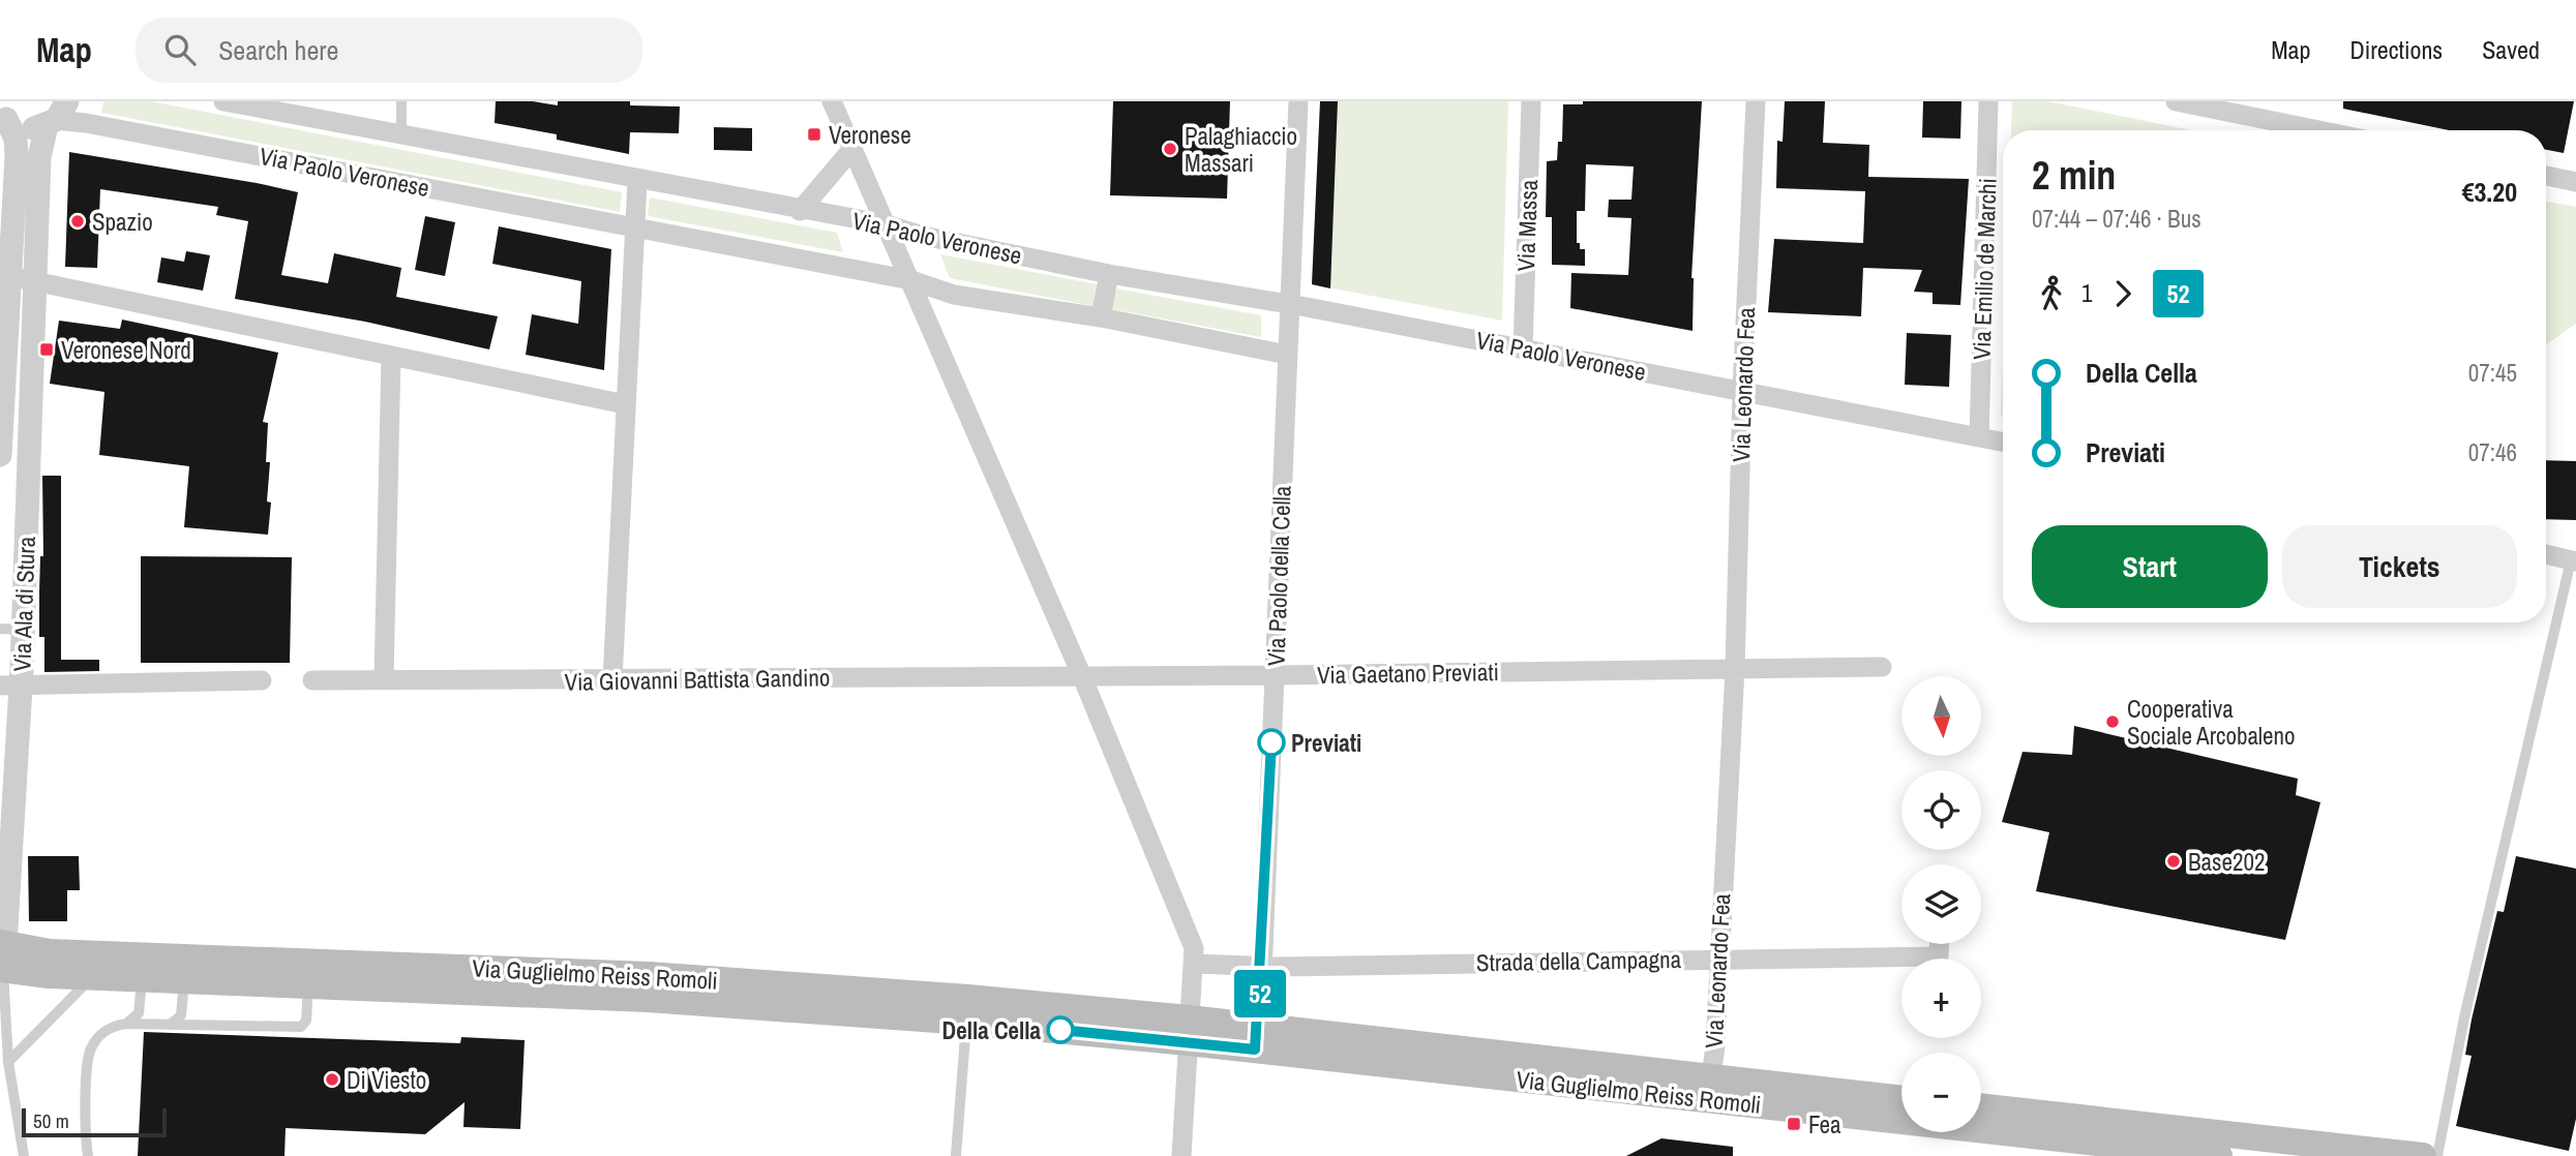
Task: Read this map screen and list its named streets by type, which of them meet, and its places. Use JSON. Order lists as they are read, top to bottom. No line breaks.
{"streets":{"main road":["Via Guglielmo Reiss Romoli"],"street":["Via Paolo Veronese","Via Massa","Via Emilio de Marchi","Via Leonardo Fea","Via Paolo della Cella","Via Ala di Stura","Via Gaetano Previati","Via Giovanni Battista Gandino","Strada della Campagna"]},"crossings":[["Via Paolo Veronese","Via Massa"],["Via Paolo Veronese","Via Emilio de Marchi"],["Via Paolo Veronese","Via Leonardo Fea"],["Via Paolo Veronese","Via Paolo della Cella"],["Via Paolo Veronese","Via Ala di Stura"],["Via Leonardo Fea","Via Gaetano Previati"],["Via Leonardo Fea","Strada della Campagna"],["Via Leonardo Fea","Via Guglielmo Reiss Romoli"],["Via Paolo della Cella","Via Gaetano Previati"],["Via Paolo della Cella","Strada della Campagna"],["Via Paolo della Cella","Via Guglielmo Reiss Romoli"],["Via Ala di Stura","Via Guglielmo Reiss Romoli"],["Via Gaetano Previati","Via Giovanni Battista Gandino"]],"places":{"transit":["Veronese","Veronese Nord","Fea"],"other":["Palaghiaccio Massari","Spazio","Cooperativa Sociale Arcobaleno","Previati","Base202","Della Cella","Di Viesto"]},"lines":["bus line 52"],"scale_bar":"50 m","north":"bottom","page":{"header":"Map","search":"Search here","nav":["Map","Directions","Saved"],"on_map":"52","heading":["2 min","07:44 – 07:46 · Bus","€3.20"],"legs":["1","52"],"list":[{"name":"Della Cella","value":"07:45"},{"name":"Previati","value":"07:46"}],"buttons":["Start","Tickets"],"map_buttons":["+","−"],"scale":"50 m"}}
